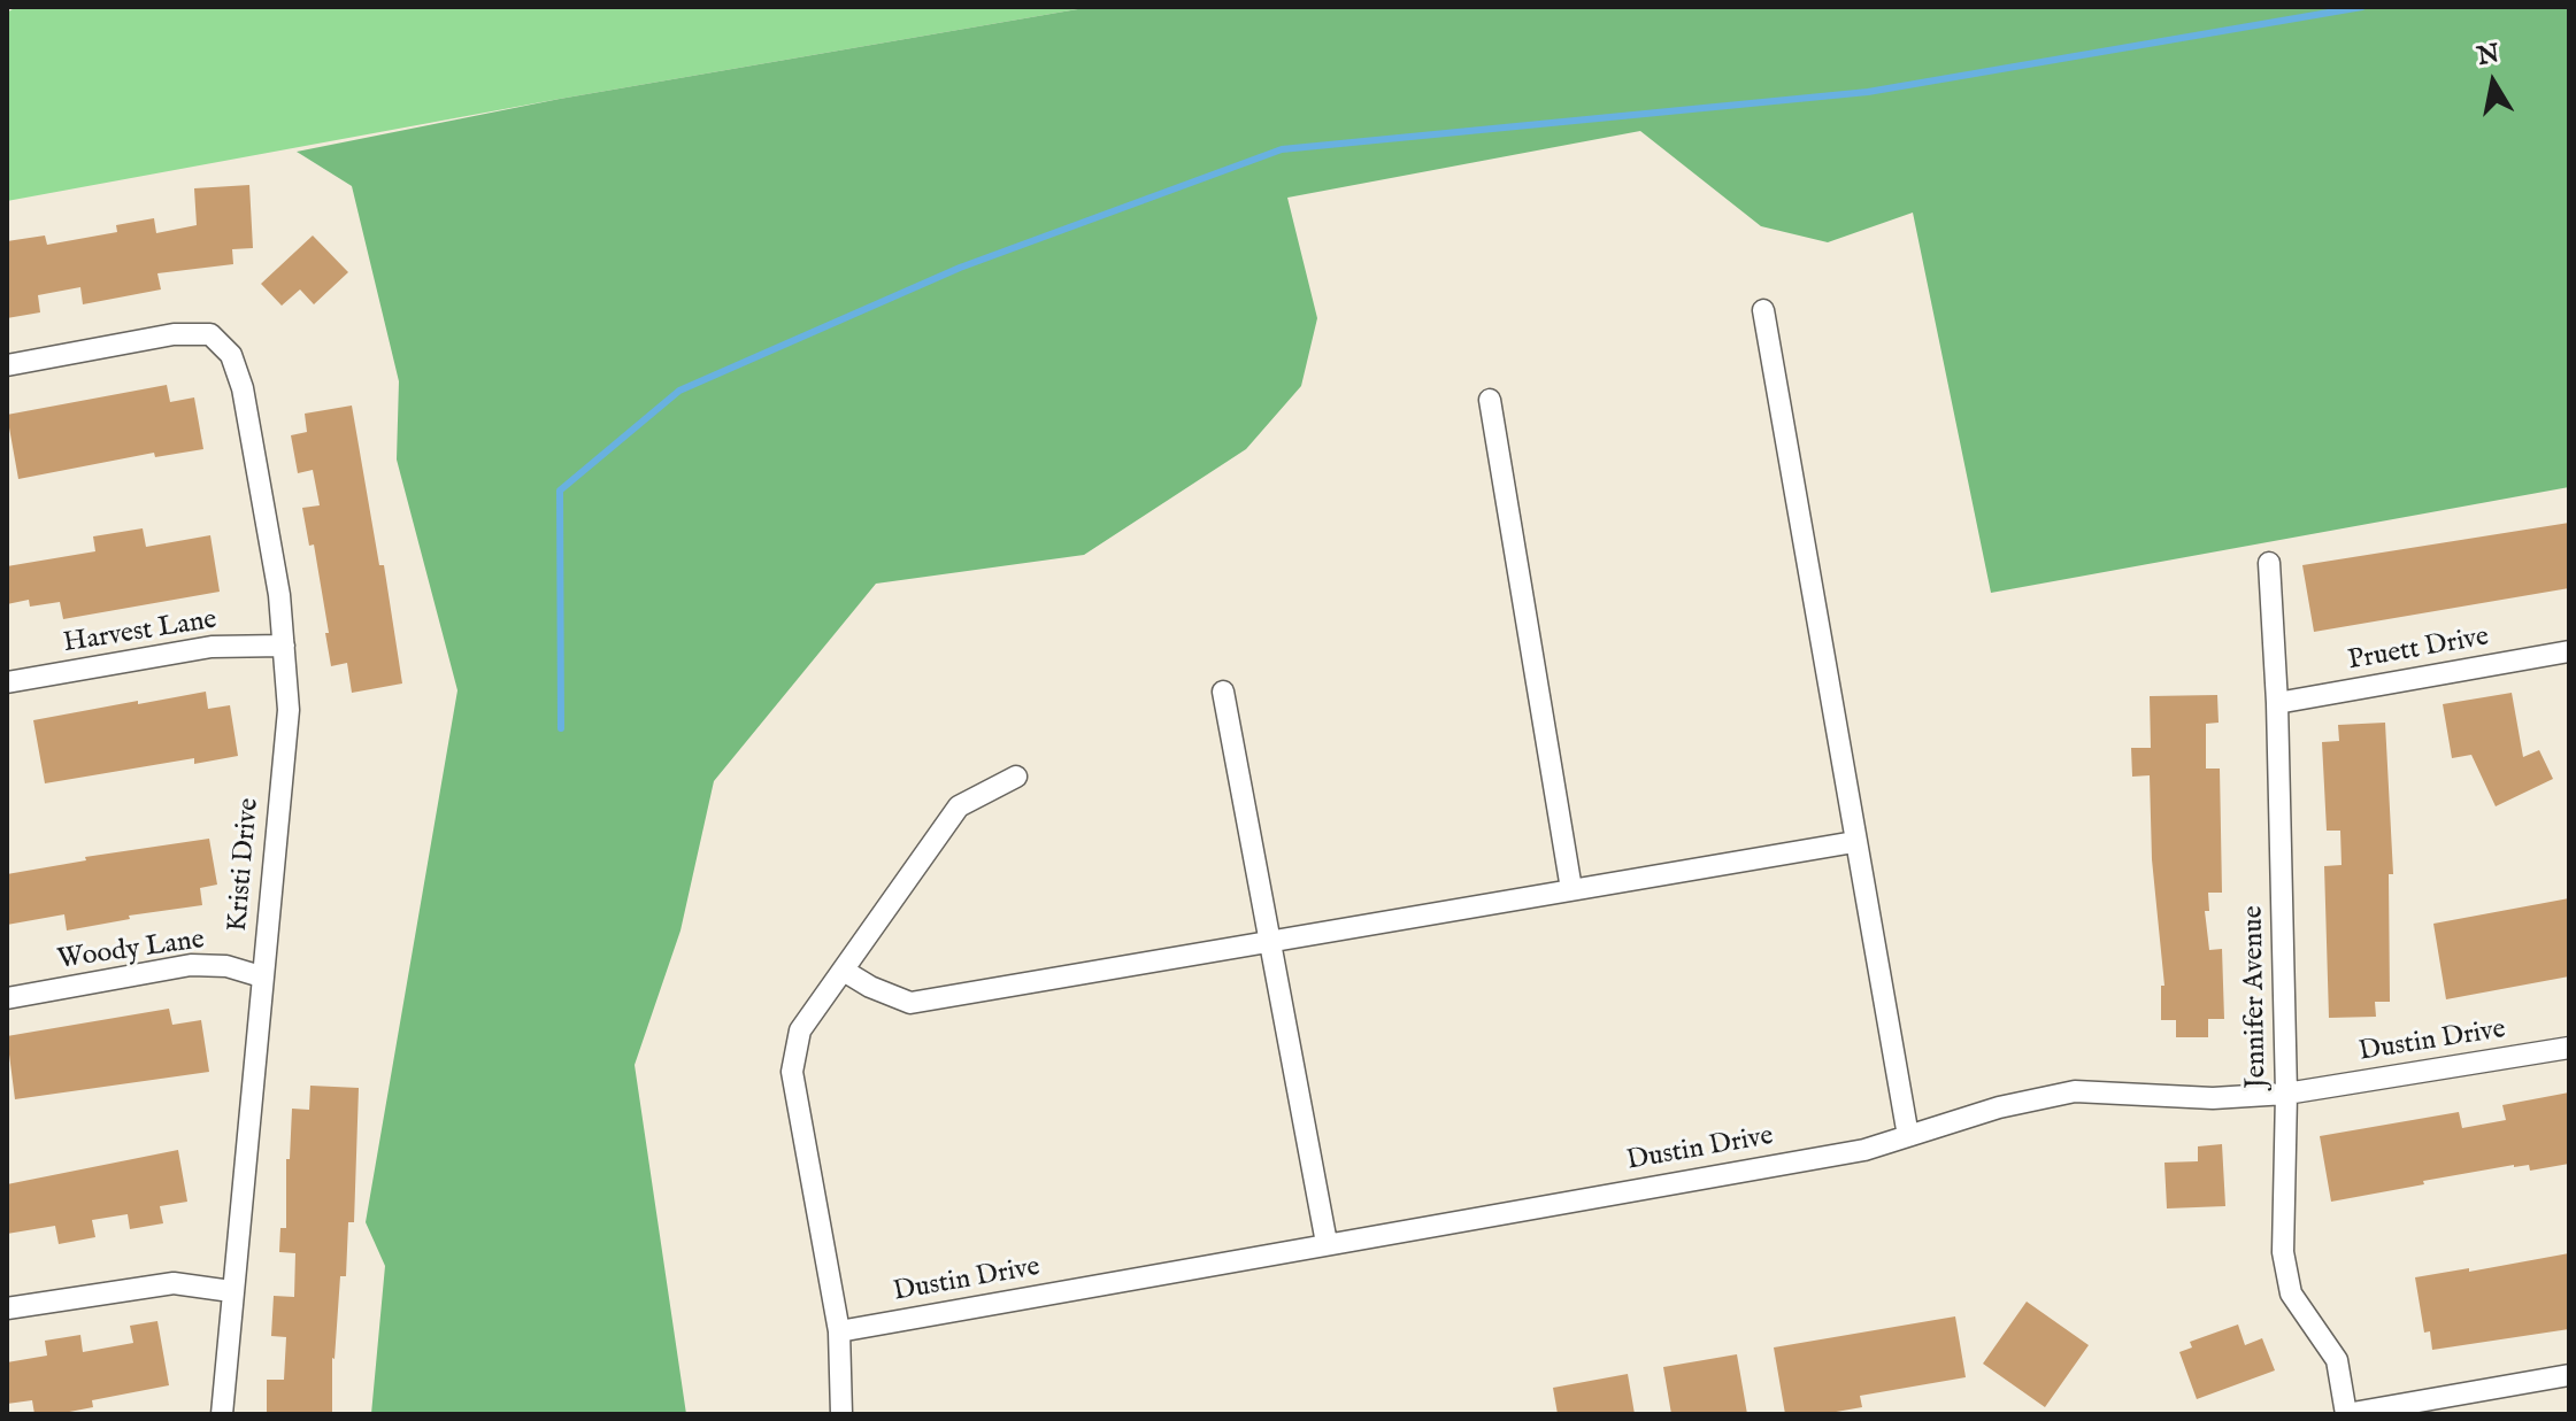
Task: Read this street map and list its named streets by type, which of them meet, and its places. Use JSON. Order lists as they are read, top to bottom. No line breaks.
{"streets":{"street":["Harvest Lane","Pruett Drive","Kristi Drive","Woody Lane","Jennifer Avenue","Dustin Drive"]},"crossings":[["Harvest Lane","Kristi Drive"],["Pruett Drive","Jennifer Avenue"],["Kristi Drive","Woody Lane"],["Jennifer Avenue","Dustin Drive"]],"north":"top"}
